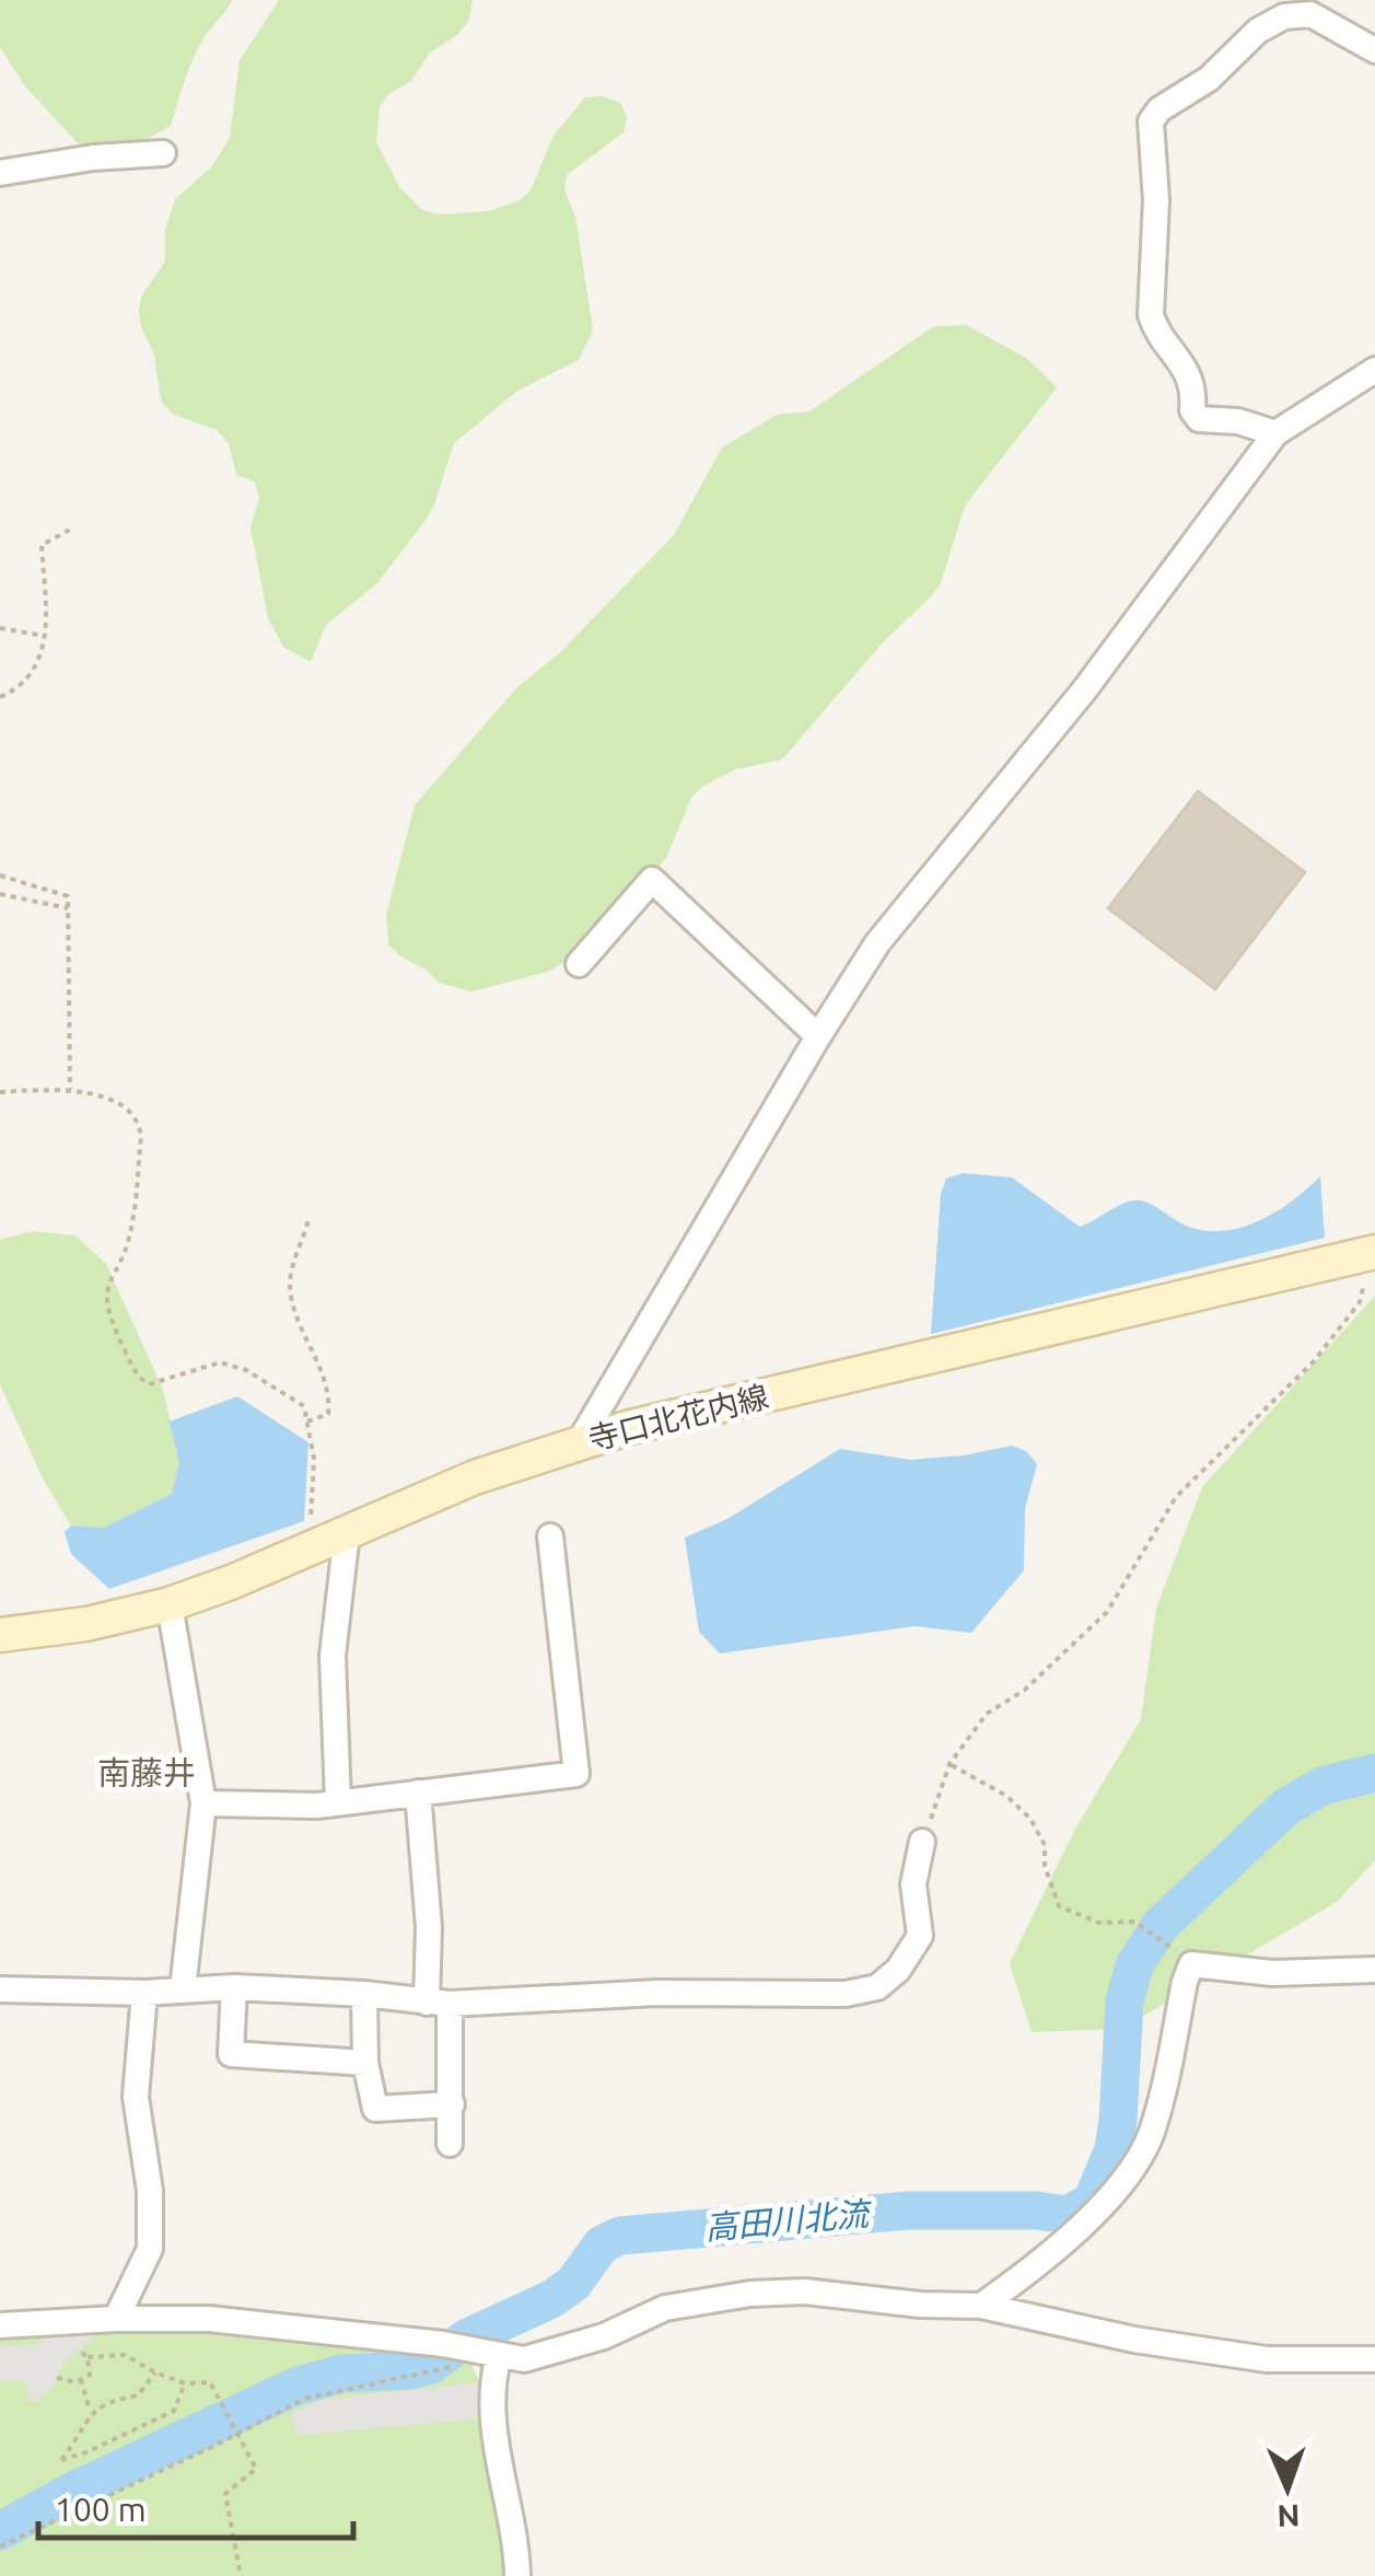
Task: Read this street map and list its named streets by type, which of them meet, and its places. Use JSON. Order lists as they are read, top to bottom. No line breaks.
{"streets":{"main road":["寺口北花内線"]},"districts":["南藤井"],"water":["高田川北流"],"scale_bar":"100 m","north":"bottom"}
